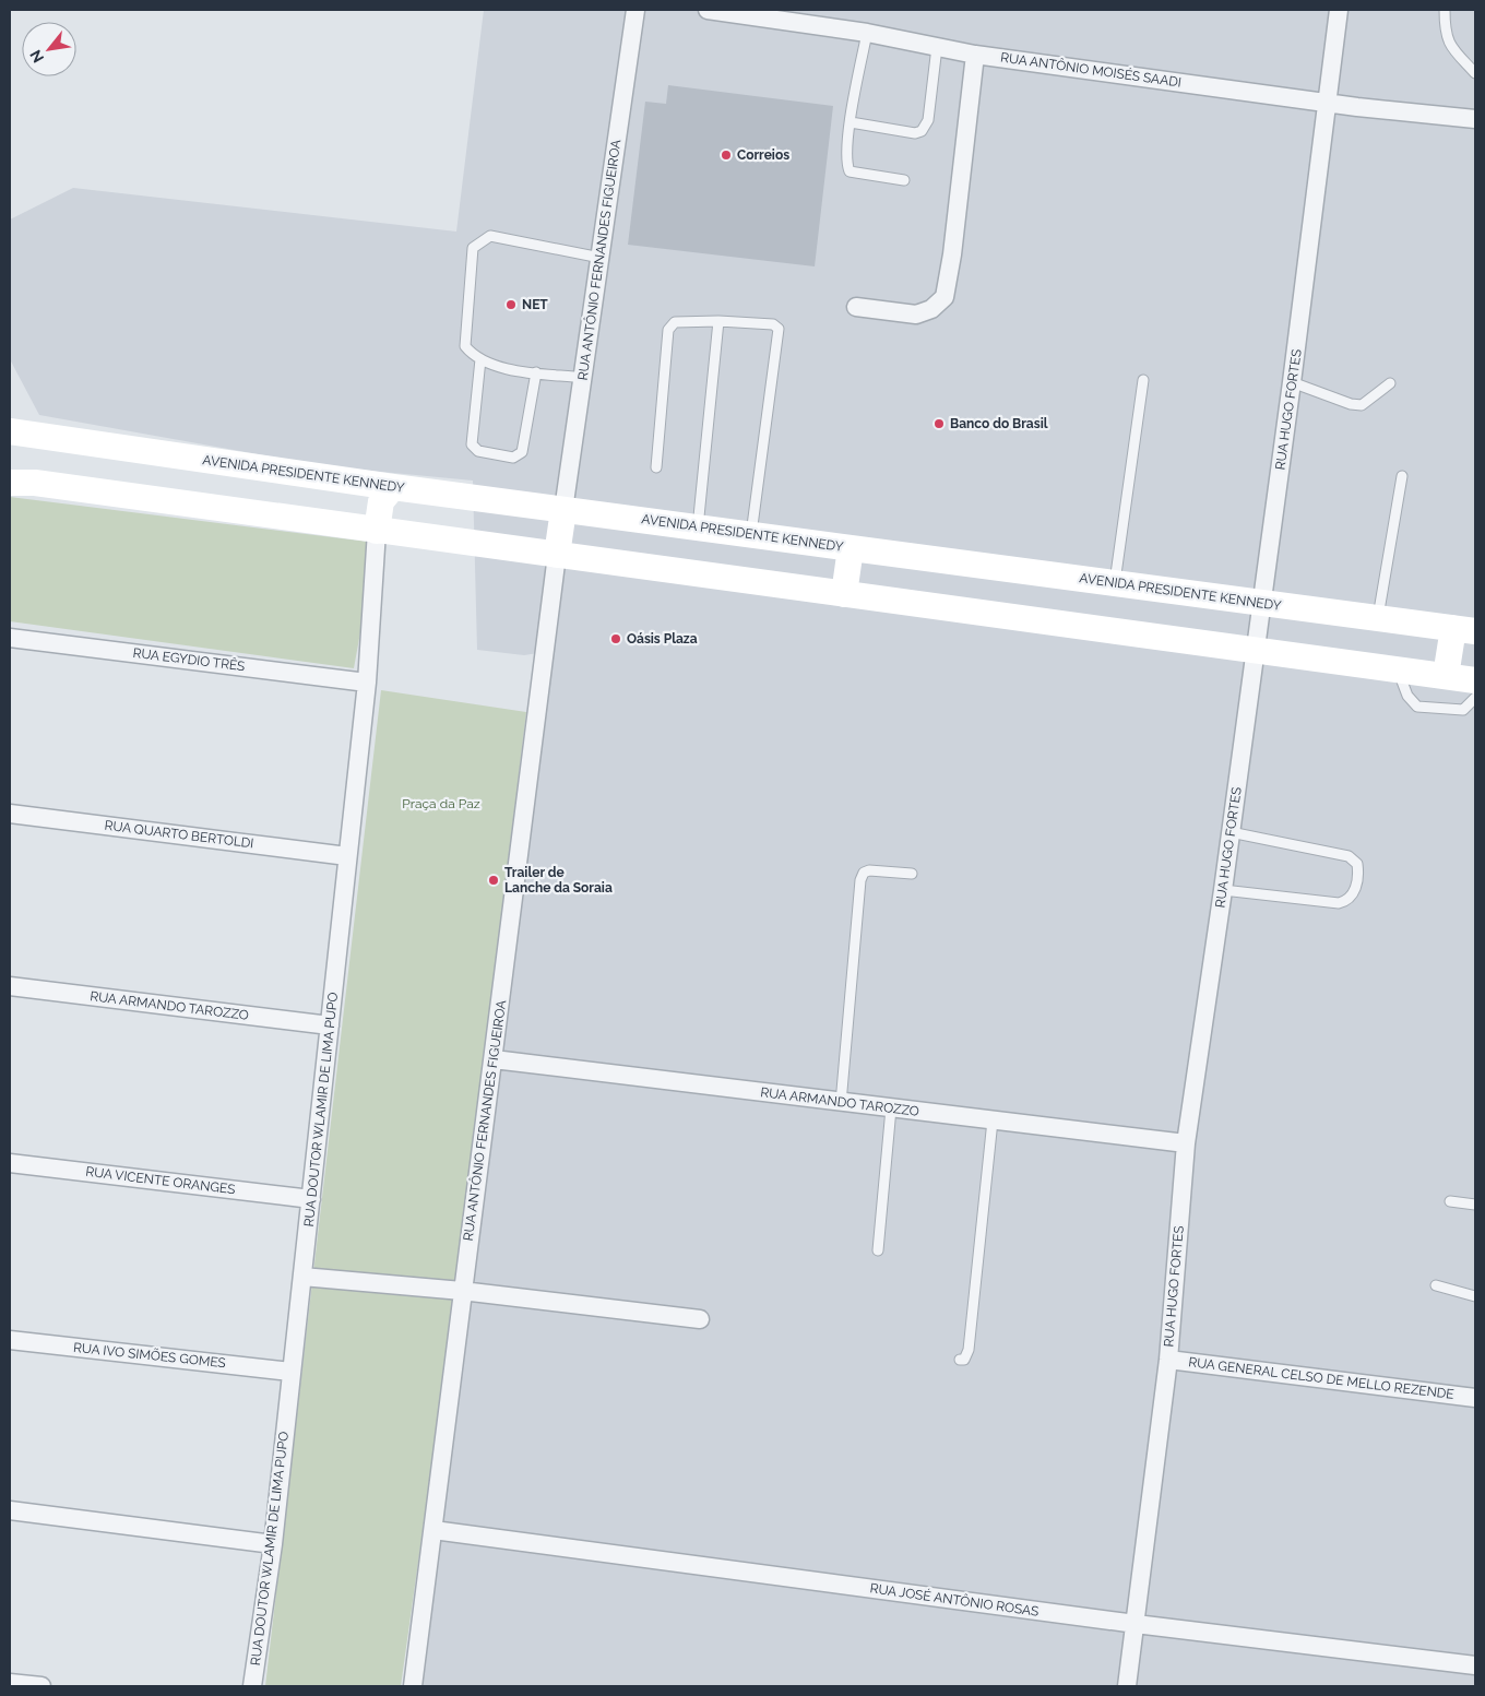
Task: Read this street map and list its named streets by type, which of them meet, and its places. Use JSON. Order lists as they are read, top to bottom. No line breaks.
{"streets":{"main road":["AVENIDA PRESIDENTE KENNEDY"],"street":["RUA ANTÔNIO MOISÉS SAADI","RUA ANTÔNIO FERNANDES FIGUEIROA","RUA HUGO FORTES","RUA EGYDIO TRÊS","RUA QUARTO BERTOLDI","RUA ARMANDO TAROZZO","RUA DOUTOR WLAMIR DE LIMA PUPO","RUA VICENTE ORANGES","RUA IVO SIMÕES GOMES","RUA GENERAL CELSO DE MELLO REZENDE","RUA JOSÉ ANTÔNIO ROSAS"]},"crossings":[["RUA ANTÔNIO MOISÉS SAADI","RUA HUGO FORTES"],["RUA ANTÔNIO FERNANDES FIGUEIROA","AVENIDA PRESIDENTE KENNEDY"],["RUA ANTÔNIO FERNANDES FIGUEIROA","RUA ARMANDO TAROZZO"],["RUA ANTÔNIO FERNANDES FIGUEIROA","RUA JOSÉ ANTÔNIO ROSAS"],["RUA HUGO FORTES","AVENIDA PRESIDENTE KENNEDY"],["RUA HUGO FORTES","RUA ARMANDO TAROZZO"],["RUA HUGO FORTES","RUA GENERAL CELSO DE MELLO REZENDE"],["RUA HUGO FORTES","RUA JOSÉ ANTÔNIO ROSAS"],["RUA EGYDIO TRÊS","RUA DOUTOR WLAMIR DE LIMA PUPO"],["RUA QUARTO BERTOLDI","RUA DOUTOR WLAMIR DE LIMA PUPO"],["RUA ARMANDO TAROZZO","RUA DOUTOR WLAMIR DE LIMA PUPO"],["RUA DOUTOR WLAMIR DE LIMA PUPO","RUA VICENTE ORANGES"],["RUA DOUTOR WLAMIR DE LIMA PUPO","RUA IVO SIMÕES GOMES"]],"parks":["Praça da Paz"],"places":["Correios","NET","Banco do Brasil","Oásis Plaza","Trailer de Lanche da Soraia"],"north":"bottom left"}
